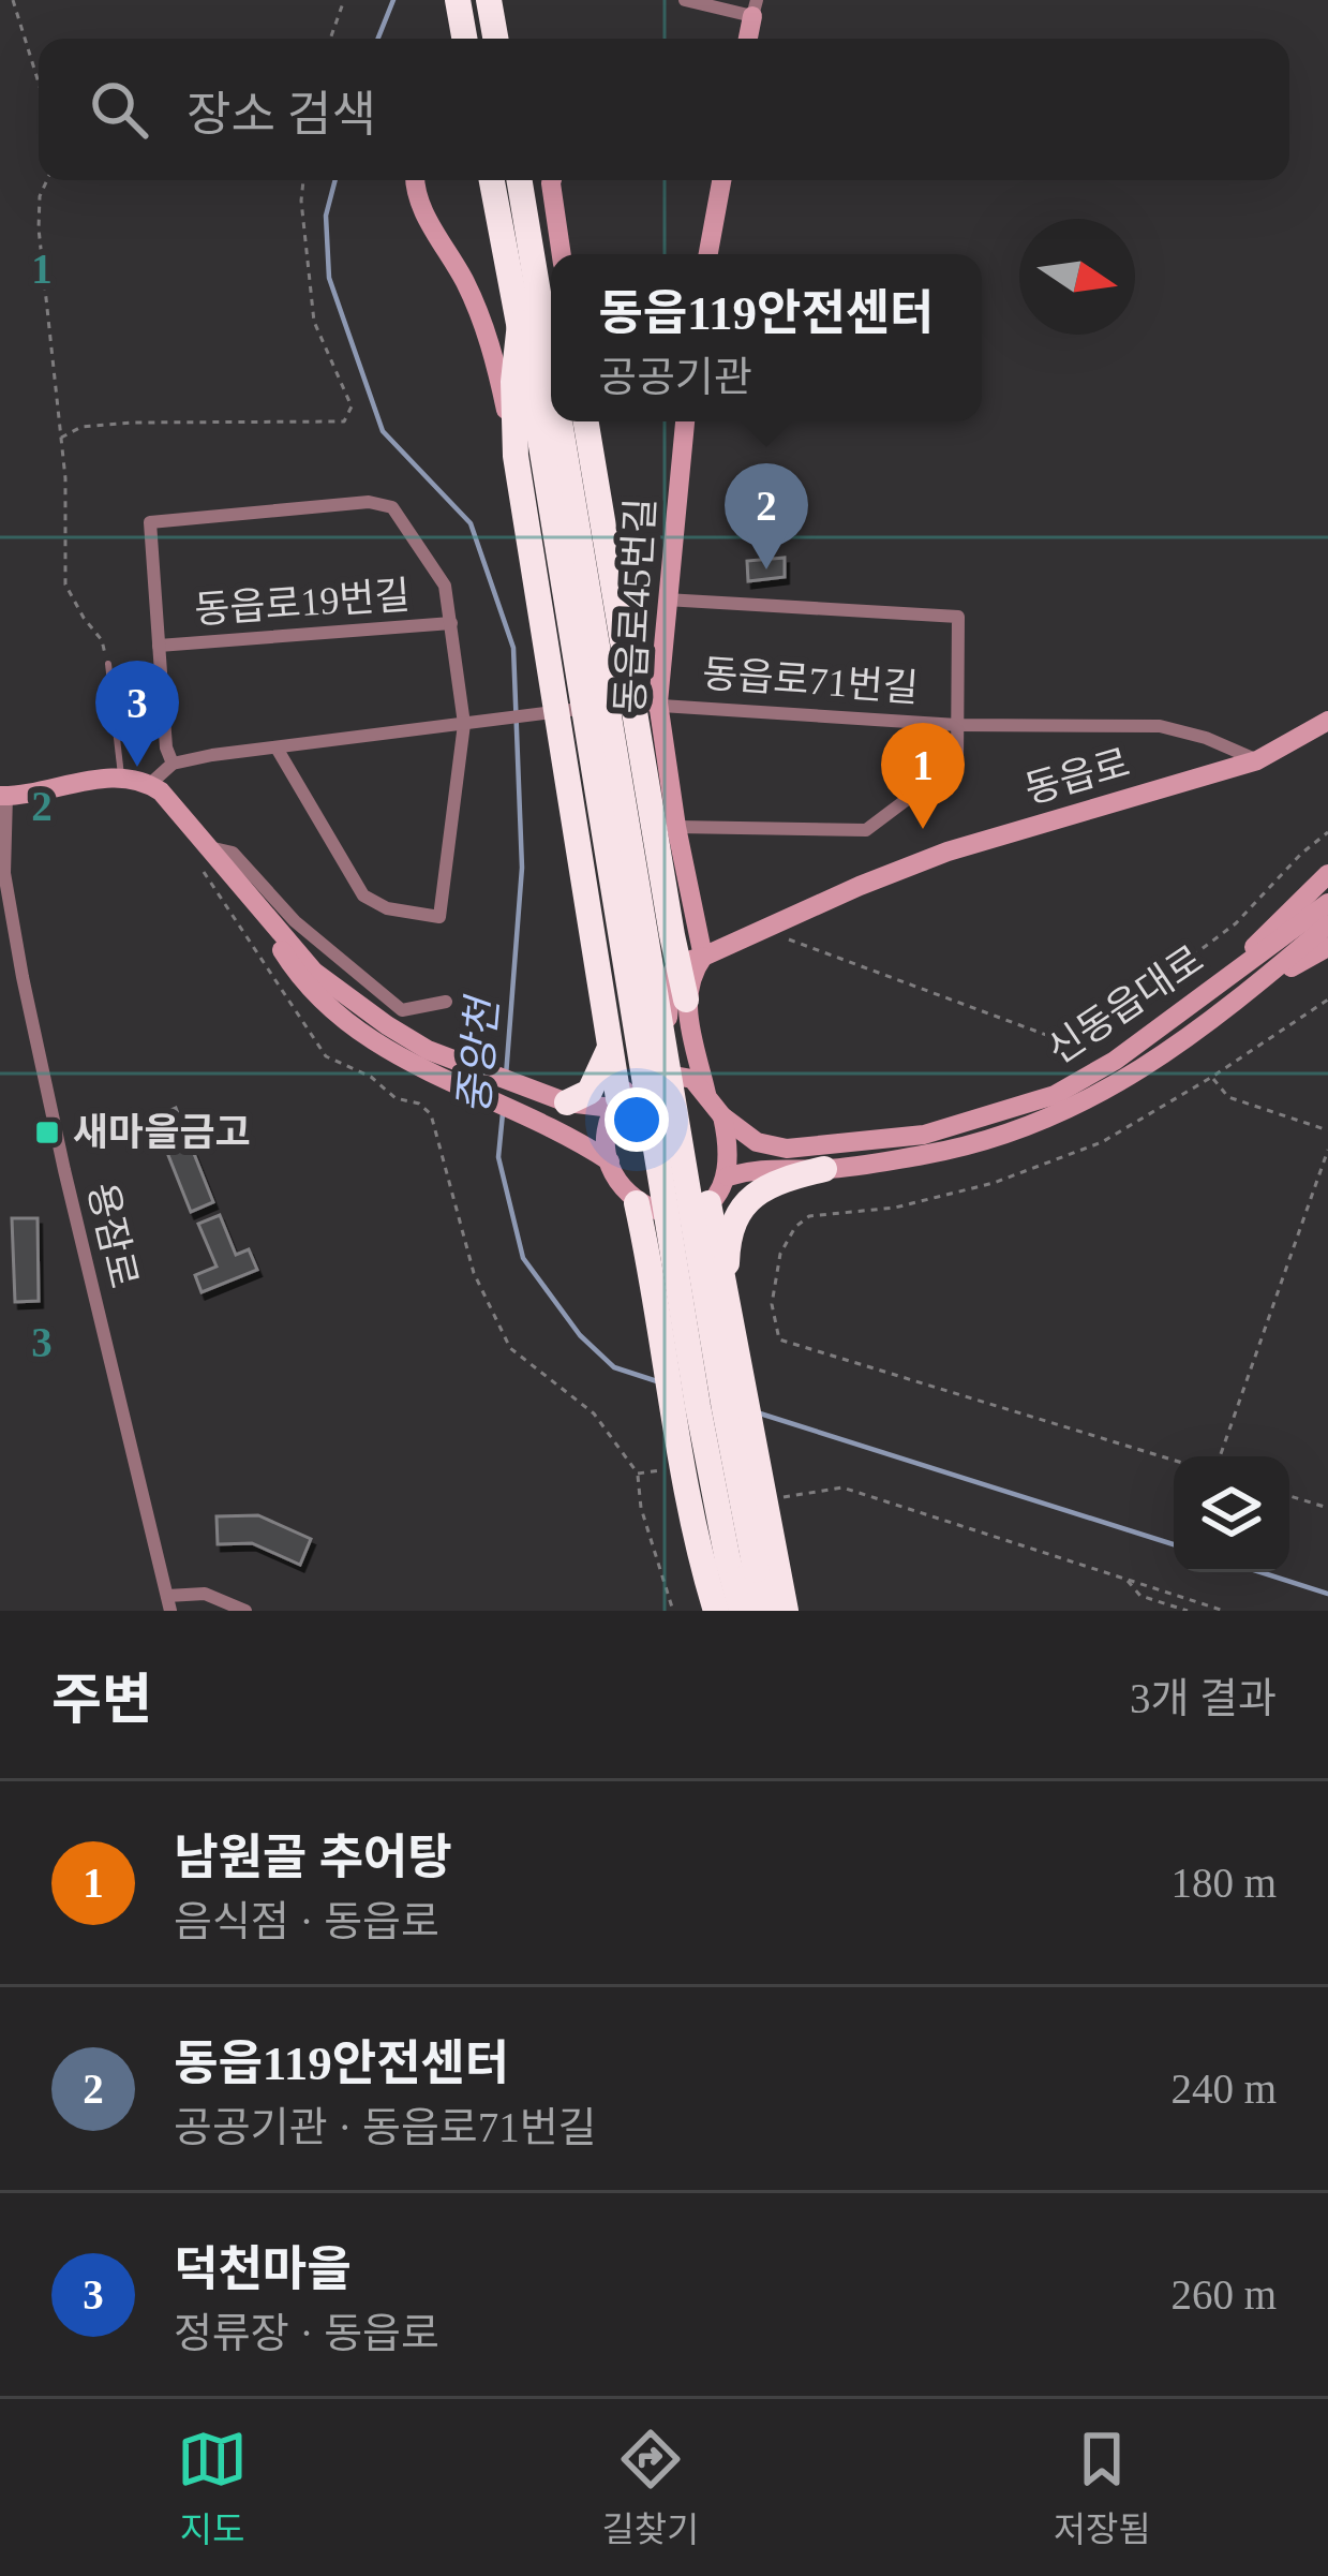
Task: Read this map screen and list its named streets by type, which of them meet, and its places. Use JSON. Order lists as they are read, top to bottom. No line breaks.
{"streets":{"main road":["동읍로45번길","동읍로","신동읍대로"],"street":["동읍로19번길","동읍로71번길","용잠로"]},"crossings":[["동읍로19번길","동읍로71번길"],["동읍로45번길","동읍로71번길"],["동읍로45번길","동읍로"],["동읍로45번길","신동읍대로"],["동읍로71번길","동읍로"]],"water":["중앙천"],"places":{"transit":["새마을금고"]},"north":"right","page":{"search":"장소 검색","popup":["동읍119안전센터","공공기관"],"pins":["2","3","1"],"heading":["주변","3개 결과"],"list":[{"mark":"1","name":"남원골 추어탕","note":"음식점 · 동읍로","value":"180 m"},{"mark":"2","name":"동읍119안전센터","note":"공공기관 · 동읍로71번길","value":"240 m"},{"mark":"3","name":"덕천마을","note":"정류장 · 동읍로","value":"260 m"}],"nav":["지도","길찾기","저장됨"]},"grid":{"rows":["1","2","3"]}}
